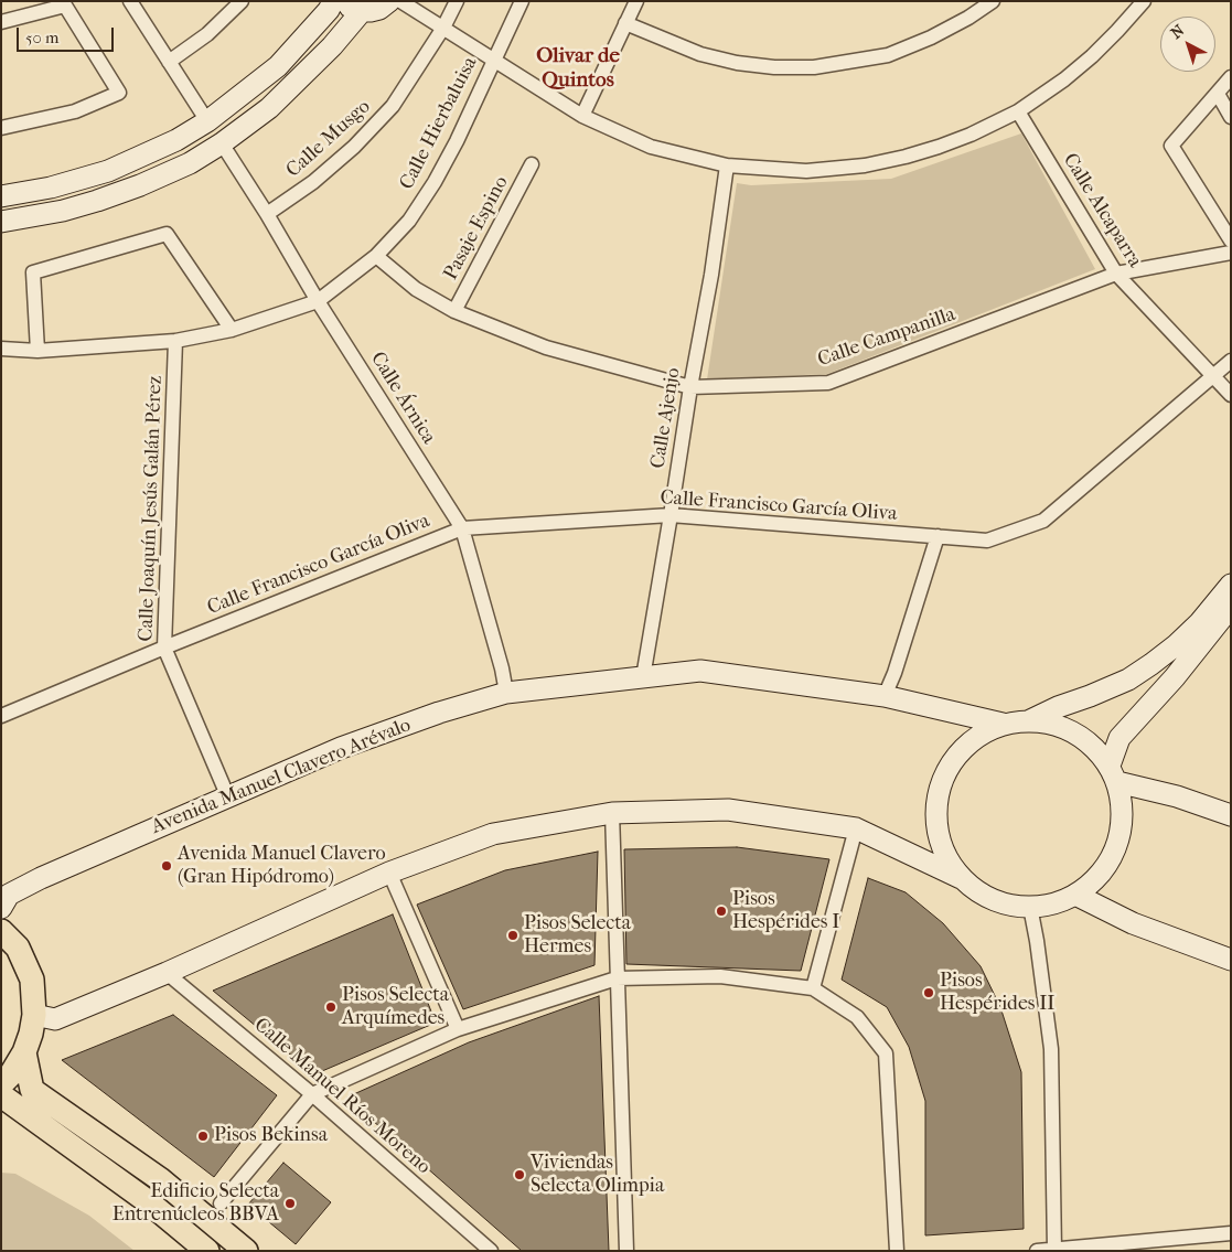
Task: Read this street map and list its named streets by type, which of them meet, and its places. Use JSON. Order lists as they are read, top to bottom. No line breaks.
{"streets":{"main road":["Avenida Manuel Clavero Arévalo"],"street":["Calle Hierbaluisa","Calle Musgo","Calle Alcaparra","Pasaje Espino","Calle Campanilla","Calle Árnica","Calle Ajenjo","Calle Francisco García Oliva","Calle Joaquín Jesús Galán Pérez","Calle Manuel Ríos Moreno"]},"crossings":[["Calle Hierbaluisa","Calle Campanilla"],["Calle Hierbaluisa","Calle Árnica"],["Calle Hierbaluisa","Calle Joaquín Jesús Galán Pérez"],["Calle Musgo","Calle Árnica"],["Calle Alcaparra","Calle Campanilla"],["Calle Alcaparra","Calle Francisco García Oliva"],["Pasaje Espino","Calle Campanilla"],["Calle Campanilla","Calle Ajenjo"],["Calle Árnica","Calle Francisco García Oliva"],["Calle Árnica","Avenida Manuel Clavero Arévalo"],["Calle Ajenjo","Calle Francisco García Oliva"],["Calle Ajenjo","Avenida Manuel Clavero Arévalo"],["Calle Francisco García Oliva","Calle Joaquín Jesús Galán Pérez"],["Calle Joaquín Jesús Galán Pérez","Avenida Manuel Clavero Arévalo"]],"districts":["Olivar de Quintos"],"places":["Avenida Manuel Clavero (Gran Hipódromo)","Pisos Hespérides I","Pisos Selecta Hermes","Pisos Hespérides II","Pisos Selecta Arquímedes","Pisos Bekinsa","Viviendas Selecta Olimpia","Edificio Selecta Entrenúcleos BBVA"],"scale_bar":"50 m","north":"top left"}
